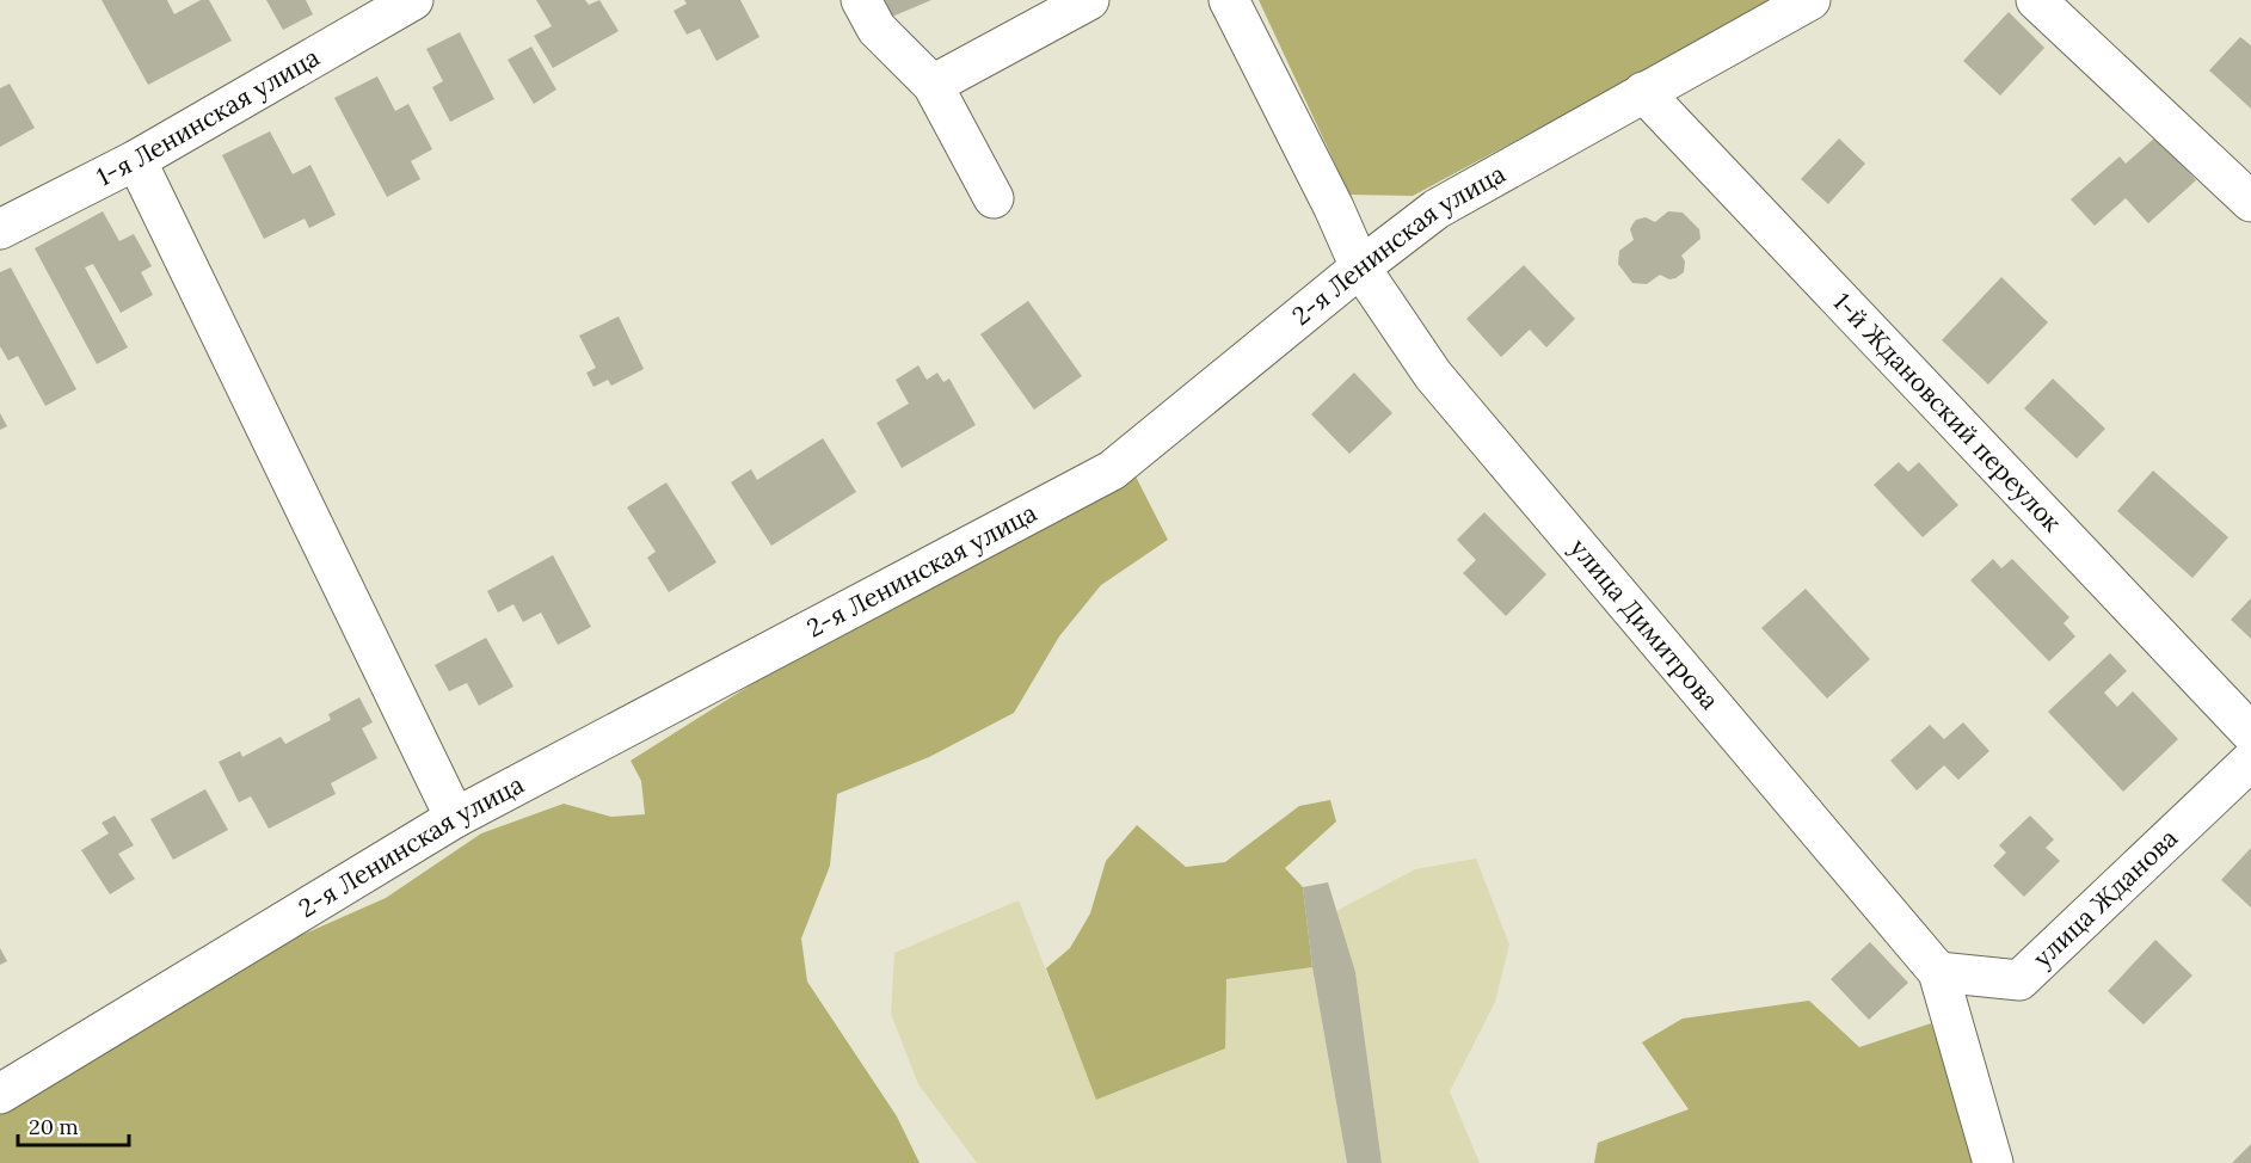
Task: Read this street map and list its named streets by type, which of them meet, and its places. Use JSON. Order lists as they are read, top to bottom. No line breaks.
{"streets":{"street":["1-я Ленинская улица","2-я Ленинская улица","1-й Ждановский переулок","улица Димитрова","улица Жданова"]},"crossings":[["2-я Ленинская улица","1-й Ждановский переулок"],["2-я Ленинская улица","улица Димитрова"],["улица Димитрова","улица Жданова"]],"scale_bar":"20 m"}
